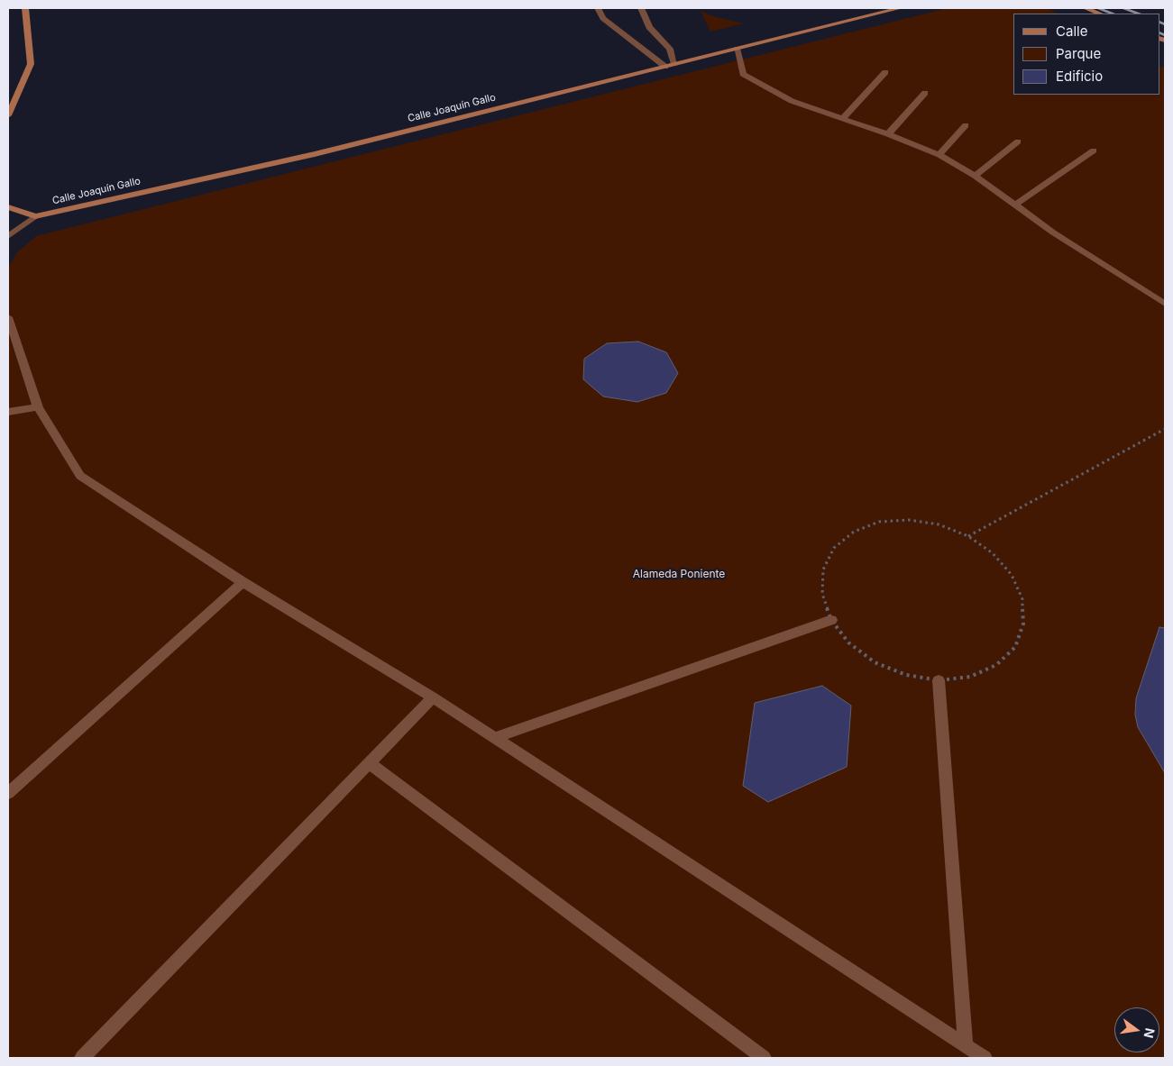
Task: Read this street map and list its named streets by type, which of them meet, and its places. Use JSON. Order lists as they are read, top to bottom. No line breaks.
{"streets":{"street":["Calle Joaquín Gallo"]},"parks":["Alameda Poniente"],"legend":["Calle","Parque","Edificio"],"north":"right"}
